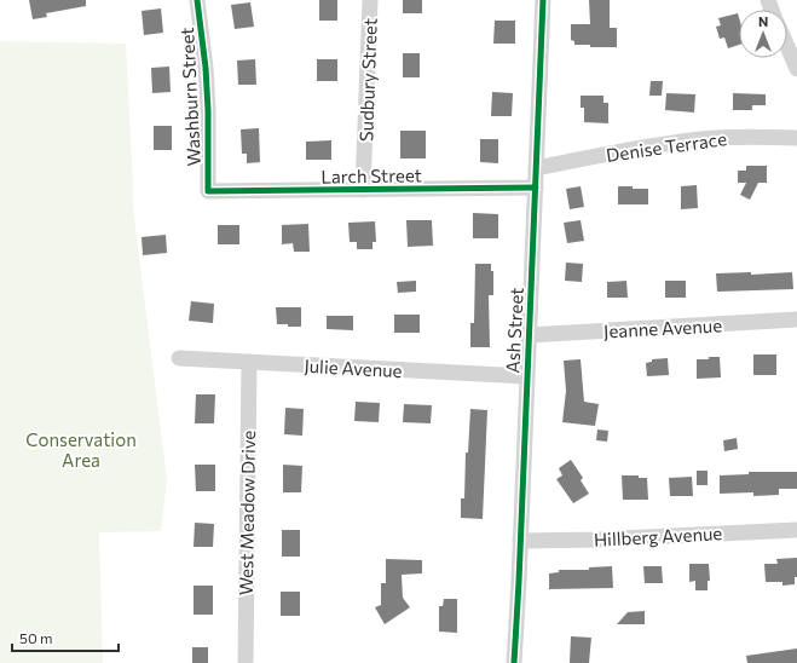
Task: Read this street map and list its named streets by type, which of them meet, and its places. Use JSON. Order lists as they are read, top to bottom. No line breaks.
{"streets":{"street":["Sudbury Street","Washburn Street","Denise Terrace","Larch Street","Jeanne Avenue","Ash Street","Julie Avenue","West Meadow Drive","Hillberg Avenue"]},"crossings":[["Sudbury Street","Larch Street"],["Washburn Street","Larch Street"],["Denise Terrace","Ash Street"],["Larch Street","Ash Street"],["Jeanne Avenue","Ash Street"],["Ash Street","Julie Avenue"],["Ash Street","Hillberg Avenue"],["Julie Avenue","West Meadow Drive"]],"parks":["Conservation Area"],"scale_bar":"50 m","north":"top"}
